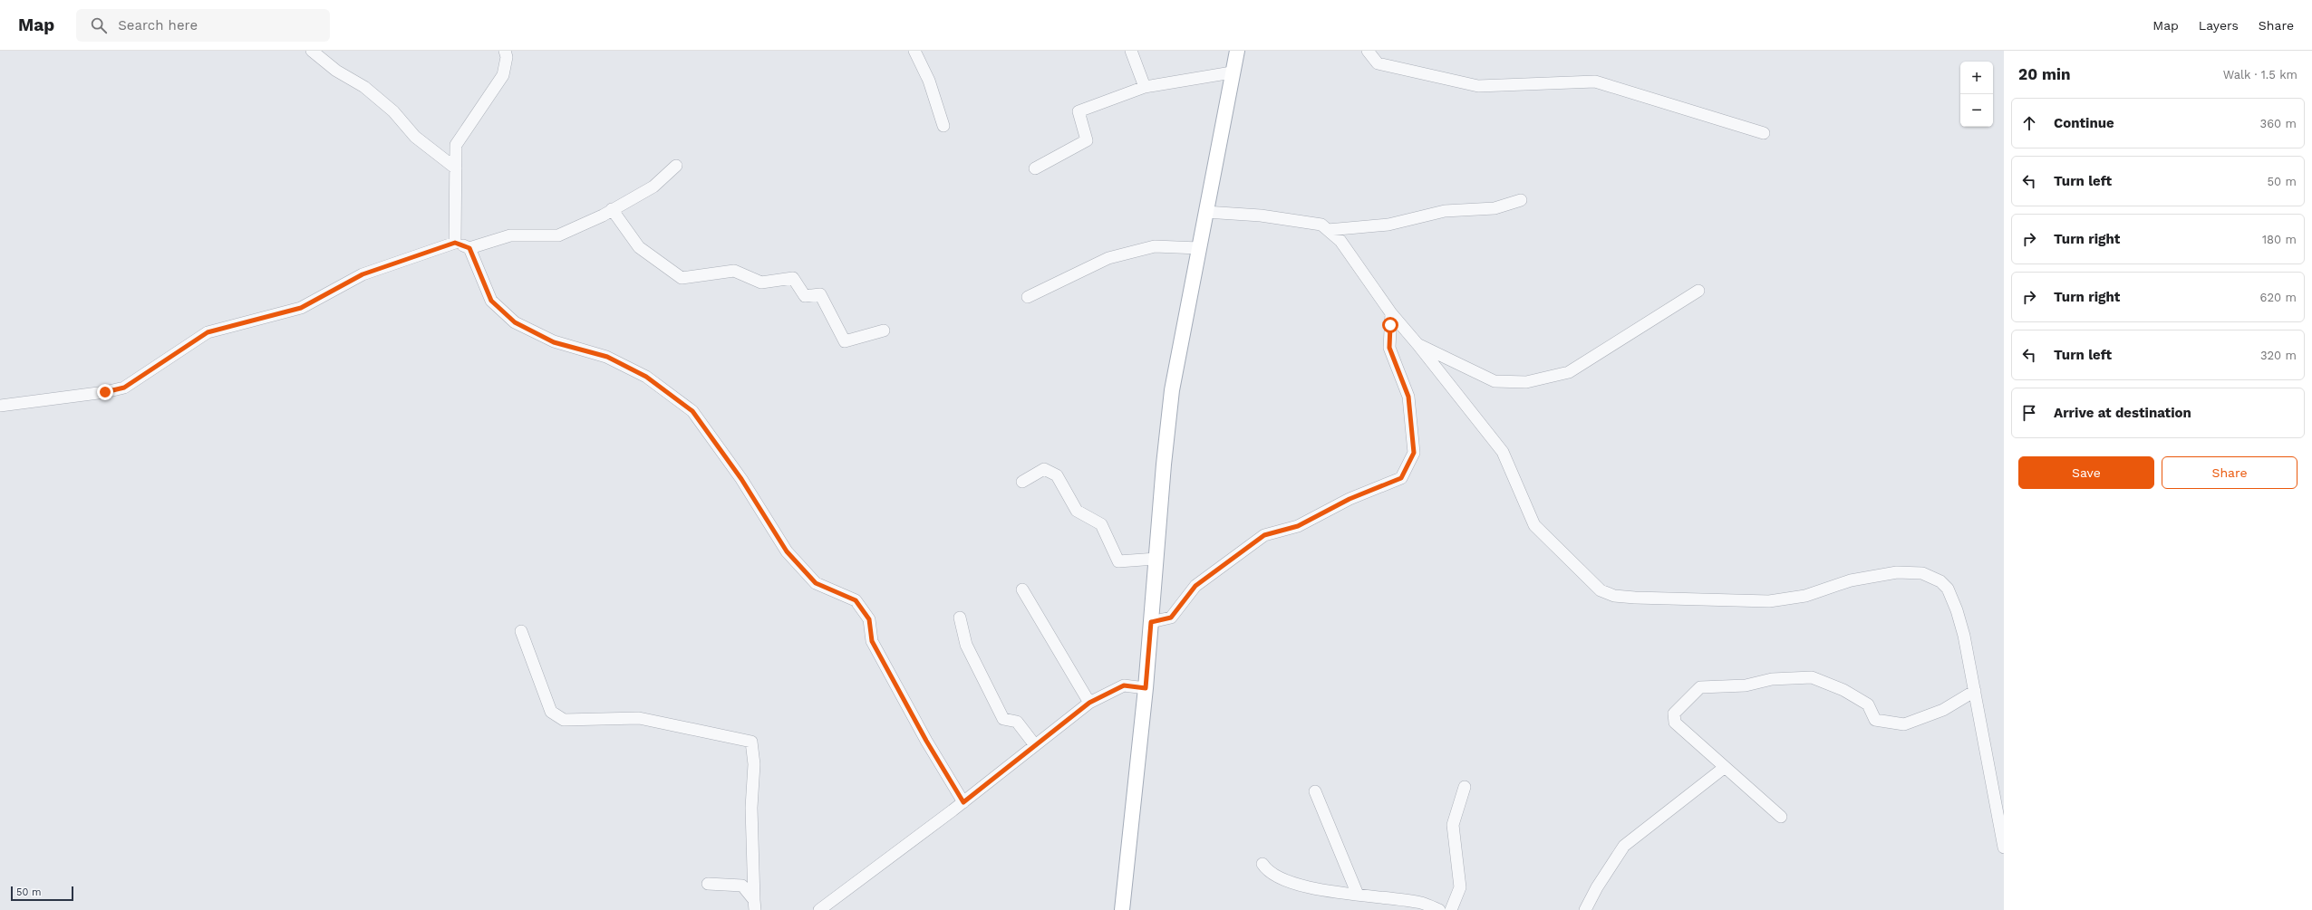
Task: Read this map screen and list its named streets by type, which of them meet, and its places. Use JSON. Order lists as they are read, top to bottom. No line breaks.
{"scale_bar":"50 m","page":{"header":"Map","search":"Search here","nav":["Map","Layers","Share"],"heading":["20 min","Walk · 1.5 km"],"map_buttons":["+","−"],"list":[["Continue","360 m"],["Turn left","50 m"],["Turn right","180 m"],["Turn right","620 m"],["Turn left","320 m"],"Arrive at destination"],"buttons":["Save","Share"],"scale":"50 m"}}
